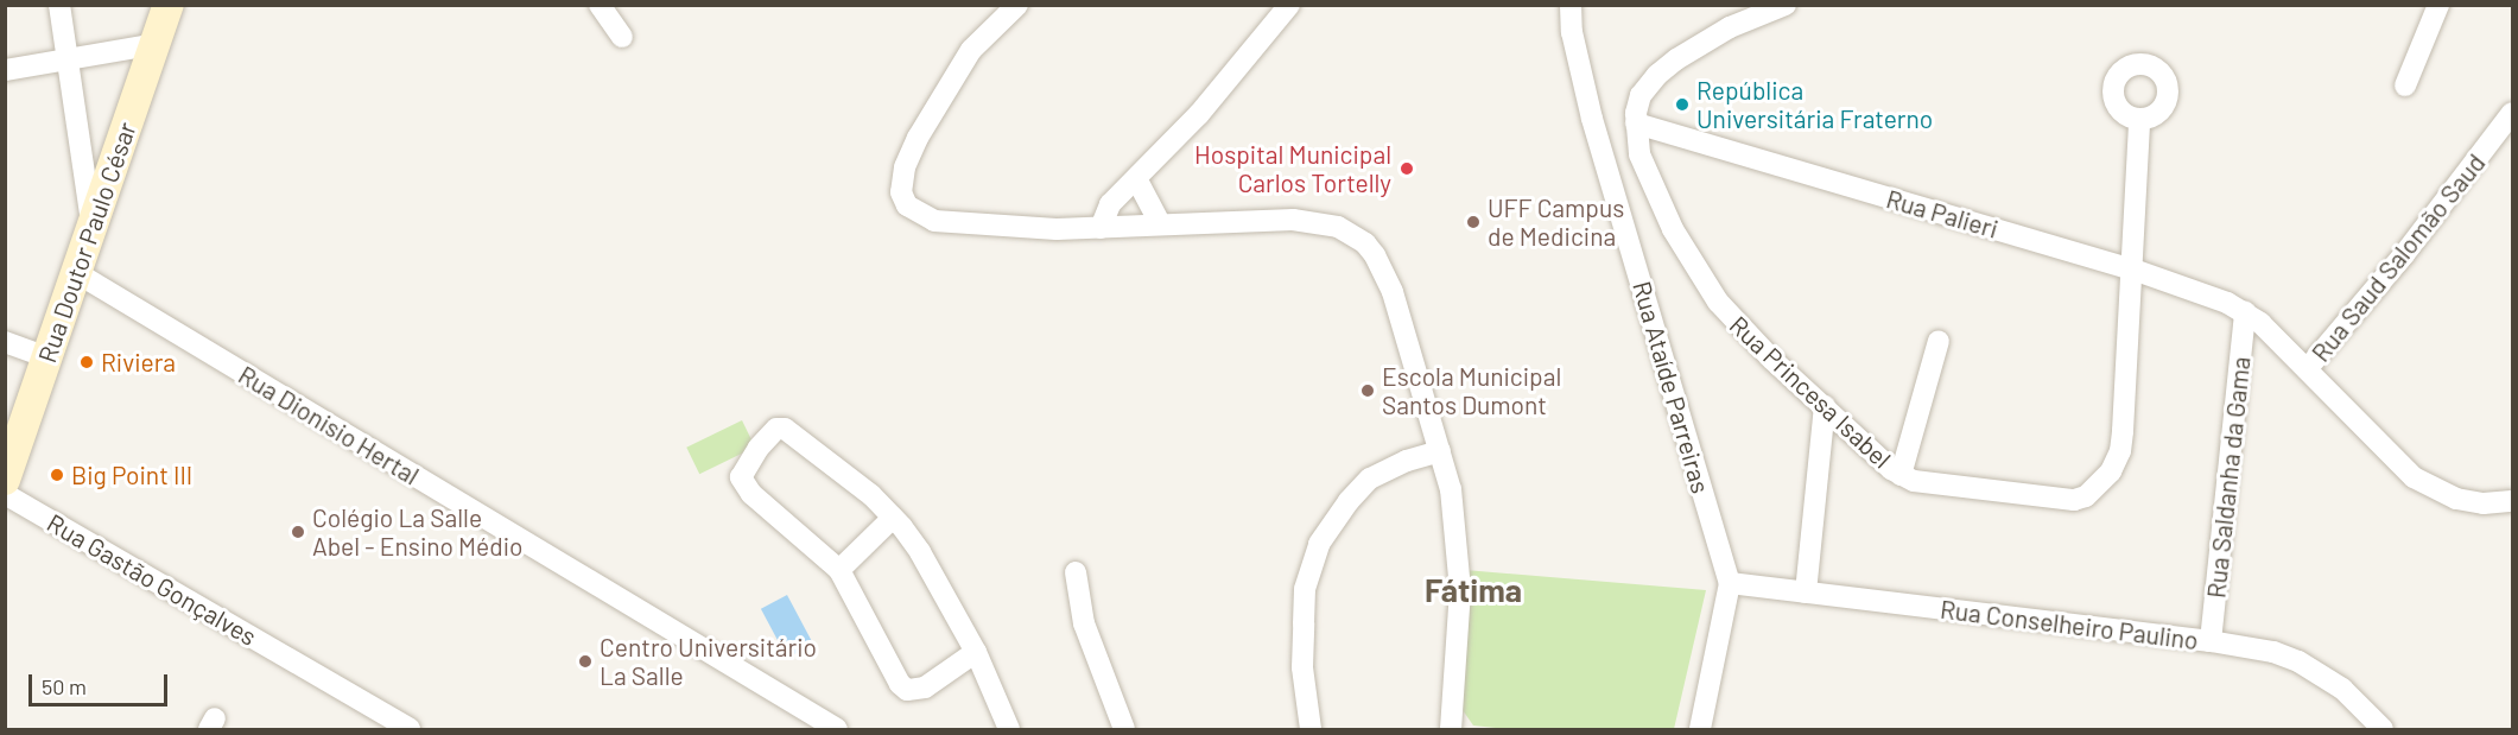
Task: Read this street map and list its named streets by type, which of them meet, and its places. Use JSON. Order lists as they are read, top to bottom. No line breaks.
{"streets":{"main road":["Rua Doutor Paulo César"],"street":["Rua Palieri","Rua Saud Salomão Saud","Rua Ataíde Parreiras","Rua Princesa Isabel","Rua Dionisio Hertal","Rua Saldanha da Gama","Rua Gastão Gonçalves","Rua Conselheiro Paulino"]},"crossings":[["Rua Palieri","Rua Saud Salomão Saud"],["Rua Palieri","Rua Princesa Isabel"],["Rua Palieri","Rua Saldanha da Gama"],["Rua Doutor Paulo César","Rua Dionisio Hertal"],["Rua Ataíde Parreiras","Rua Conselheiro Paulino"],["Rua Saldanha da Gama","Rua Conselheiro Paulino"]],"districts":["Fátima"],"places":["República Universitária Fraterno","Hospital Municipal Carlos Tortelly","UFF Campus de Medicina","Riviera","Escola Municipal Santos Dumont","Big Point III","Colégio La Salle Abel - Ensino Médio","Centro Universitário La Salle"],"scale_bar":"50 m"}
